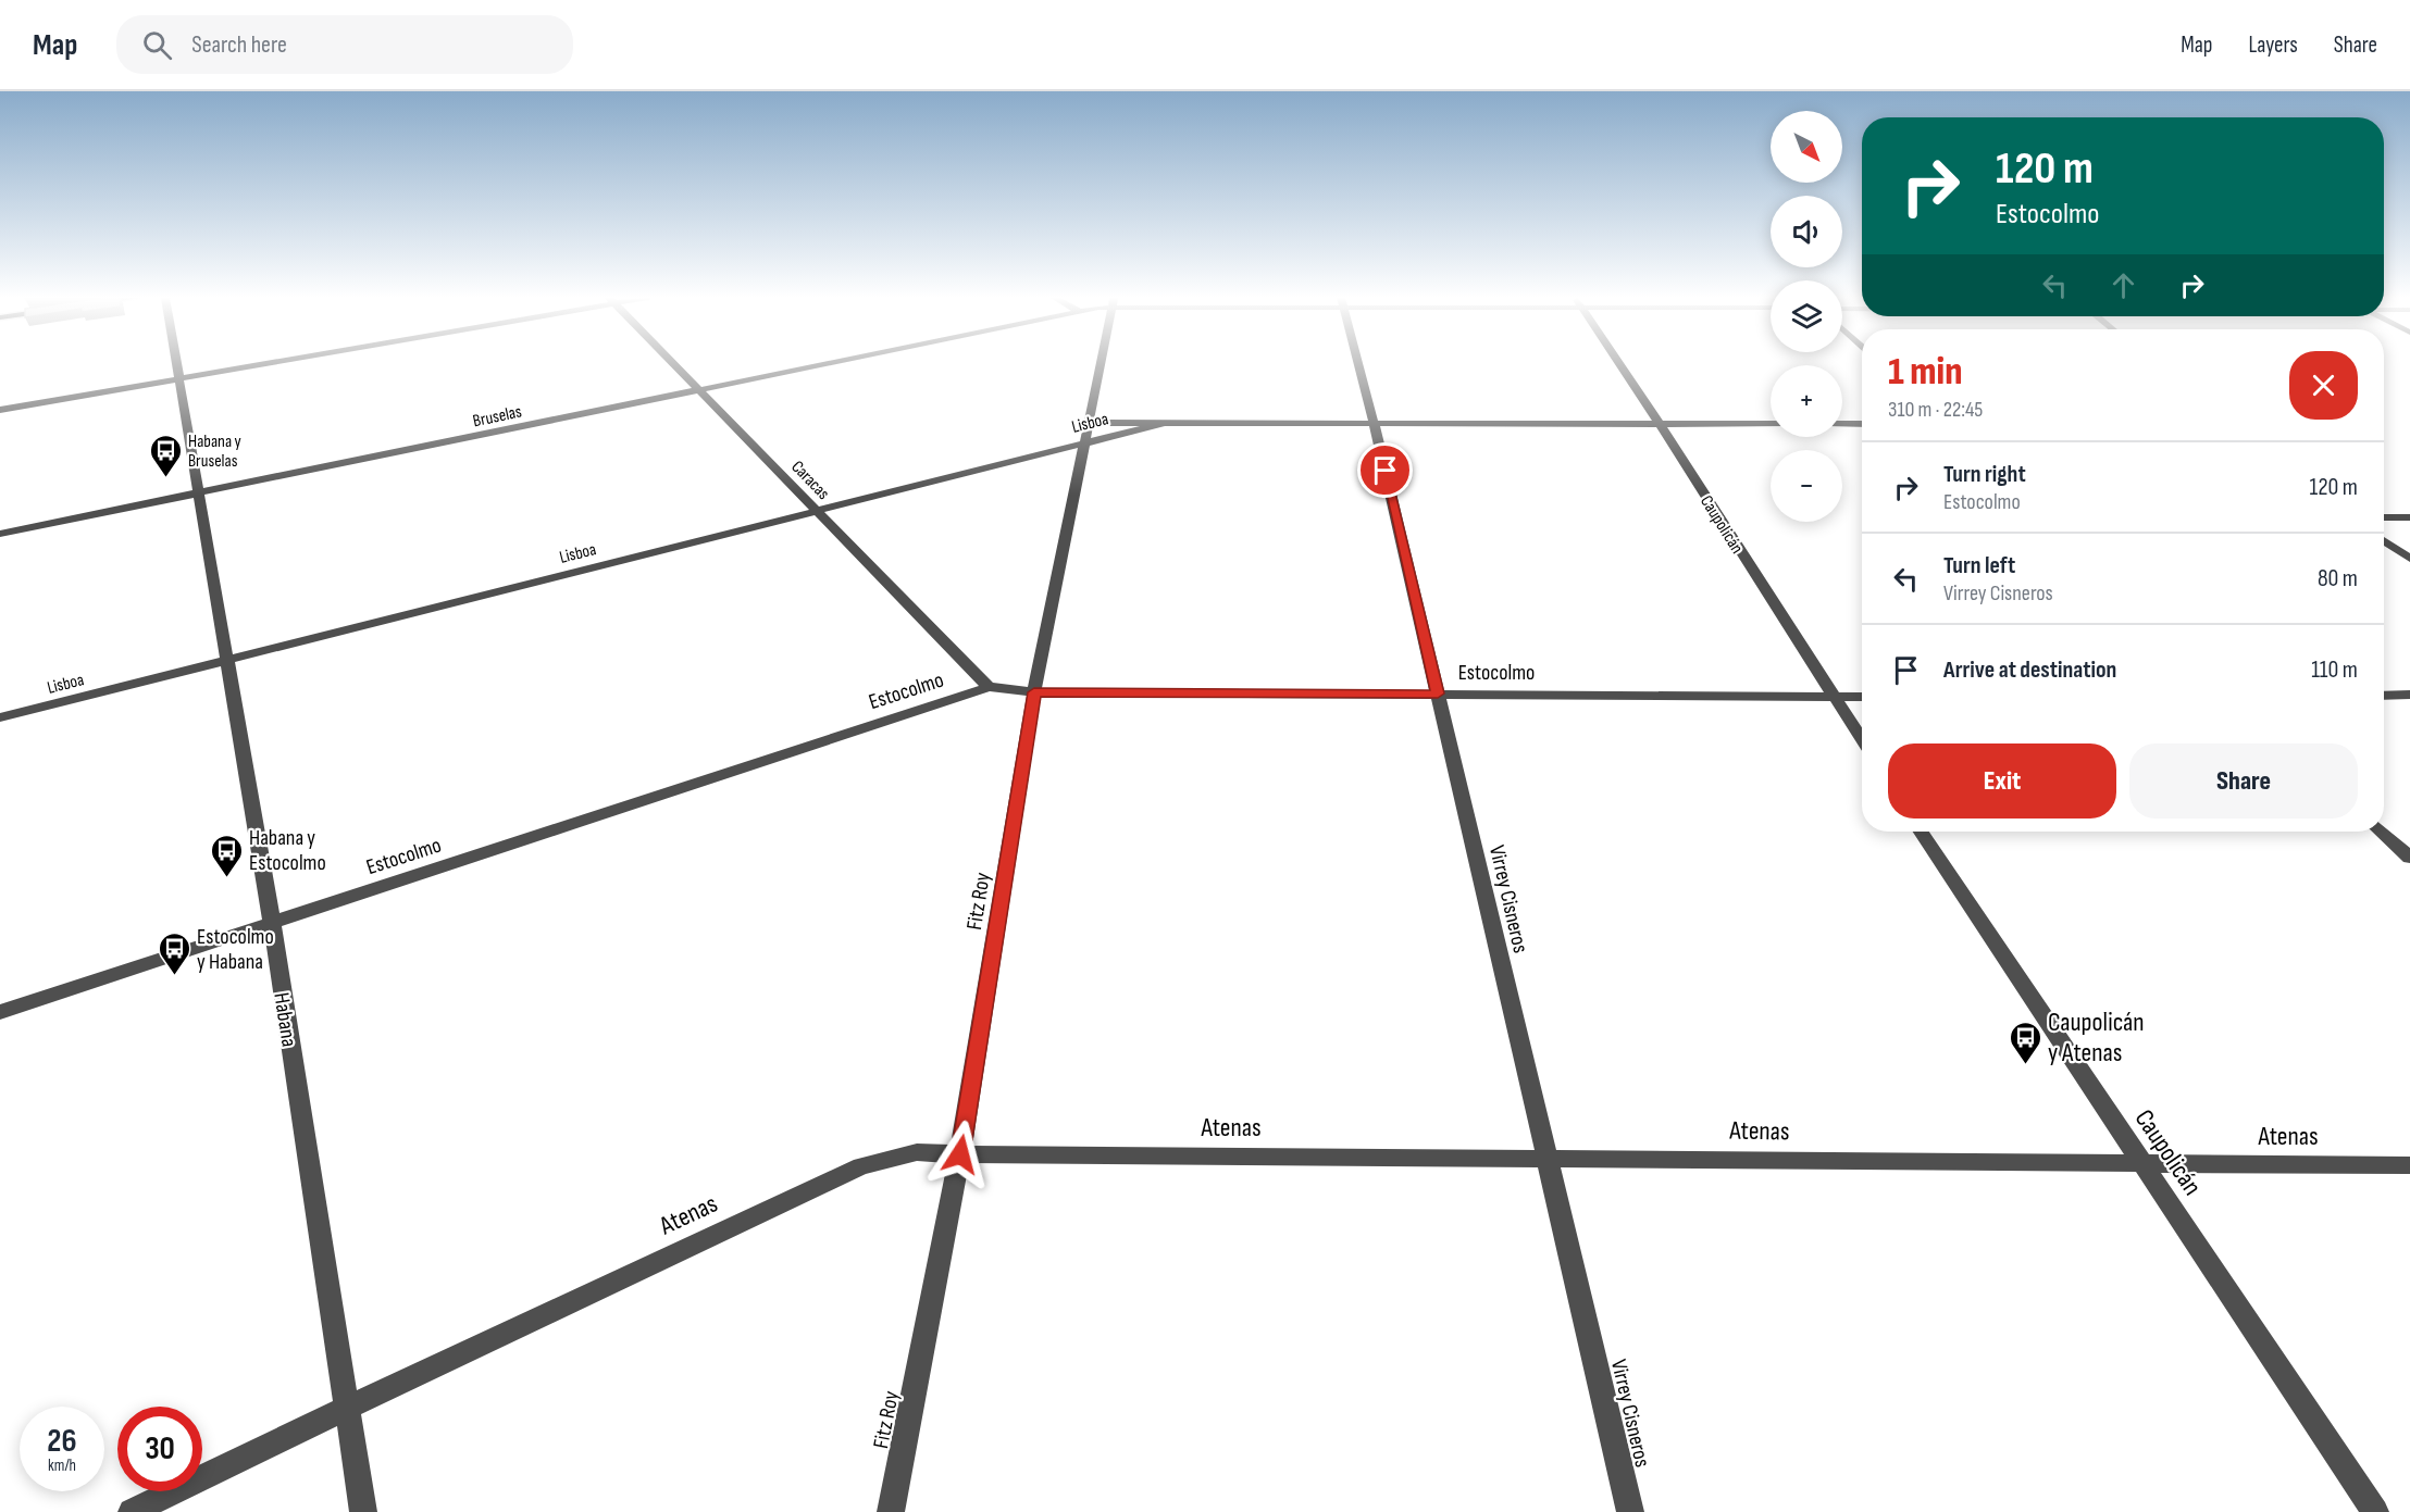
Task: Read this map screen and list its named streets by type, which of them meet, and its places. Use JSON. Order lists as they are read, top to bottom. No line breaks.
{"streets":{"street":["Bruselas","Lisboa","Caracas","Caupolicán","Estocolmo","Virrey Cisneros","Fitz Roy","Habana","Atenas"]},"crossings":[["Bruselas","Caracas"],["Bruselas","Habana"],["Lisboa","Caracas"],["Lisboa","Caupolicán"],["Lisboa","Virrey Cisneros"],["Lisboa","Fitz Roy"],["Lisboa","Habana"],["Caracas","Estocolmo"],["Caupolicán","Estocolmo"],["Caupolicán","Atenas"],["Estocolmo","Virrey Cisneros"],["Estocolmo","Fitz Roy"],["Estocolmo","Habana"],["Virrey Cisneros","Atenas"],["Fitz Roy","Atenas"],["Habana","Atenas"]],"places":{"bus stop":["Habana y Bruselas","Habana y Estocolmo","Estocolmo y Habana","Caupolicán y Atenas"]},"north":"bottom right","page":{"header":"Map","search":"Search here","nav":["Map","Layers","Share"],"map_buttons":["+","−"],"turn":["120 m","Estocolmo"],"heading":["1 min","310 m · 22:45"],"list":[{"name":"Turn right","note":"Estocolmo","value":"120 m"},{"name":"Turn left","note":"Virrey Cisneros","value":"80 m"},{"name":"Arrive at destination","value":"110 m"}],"buttons":["Exit","Share"],"speed":"26 km/h","limit":"30"}}
